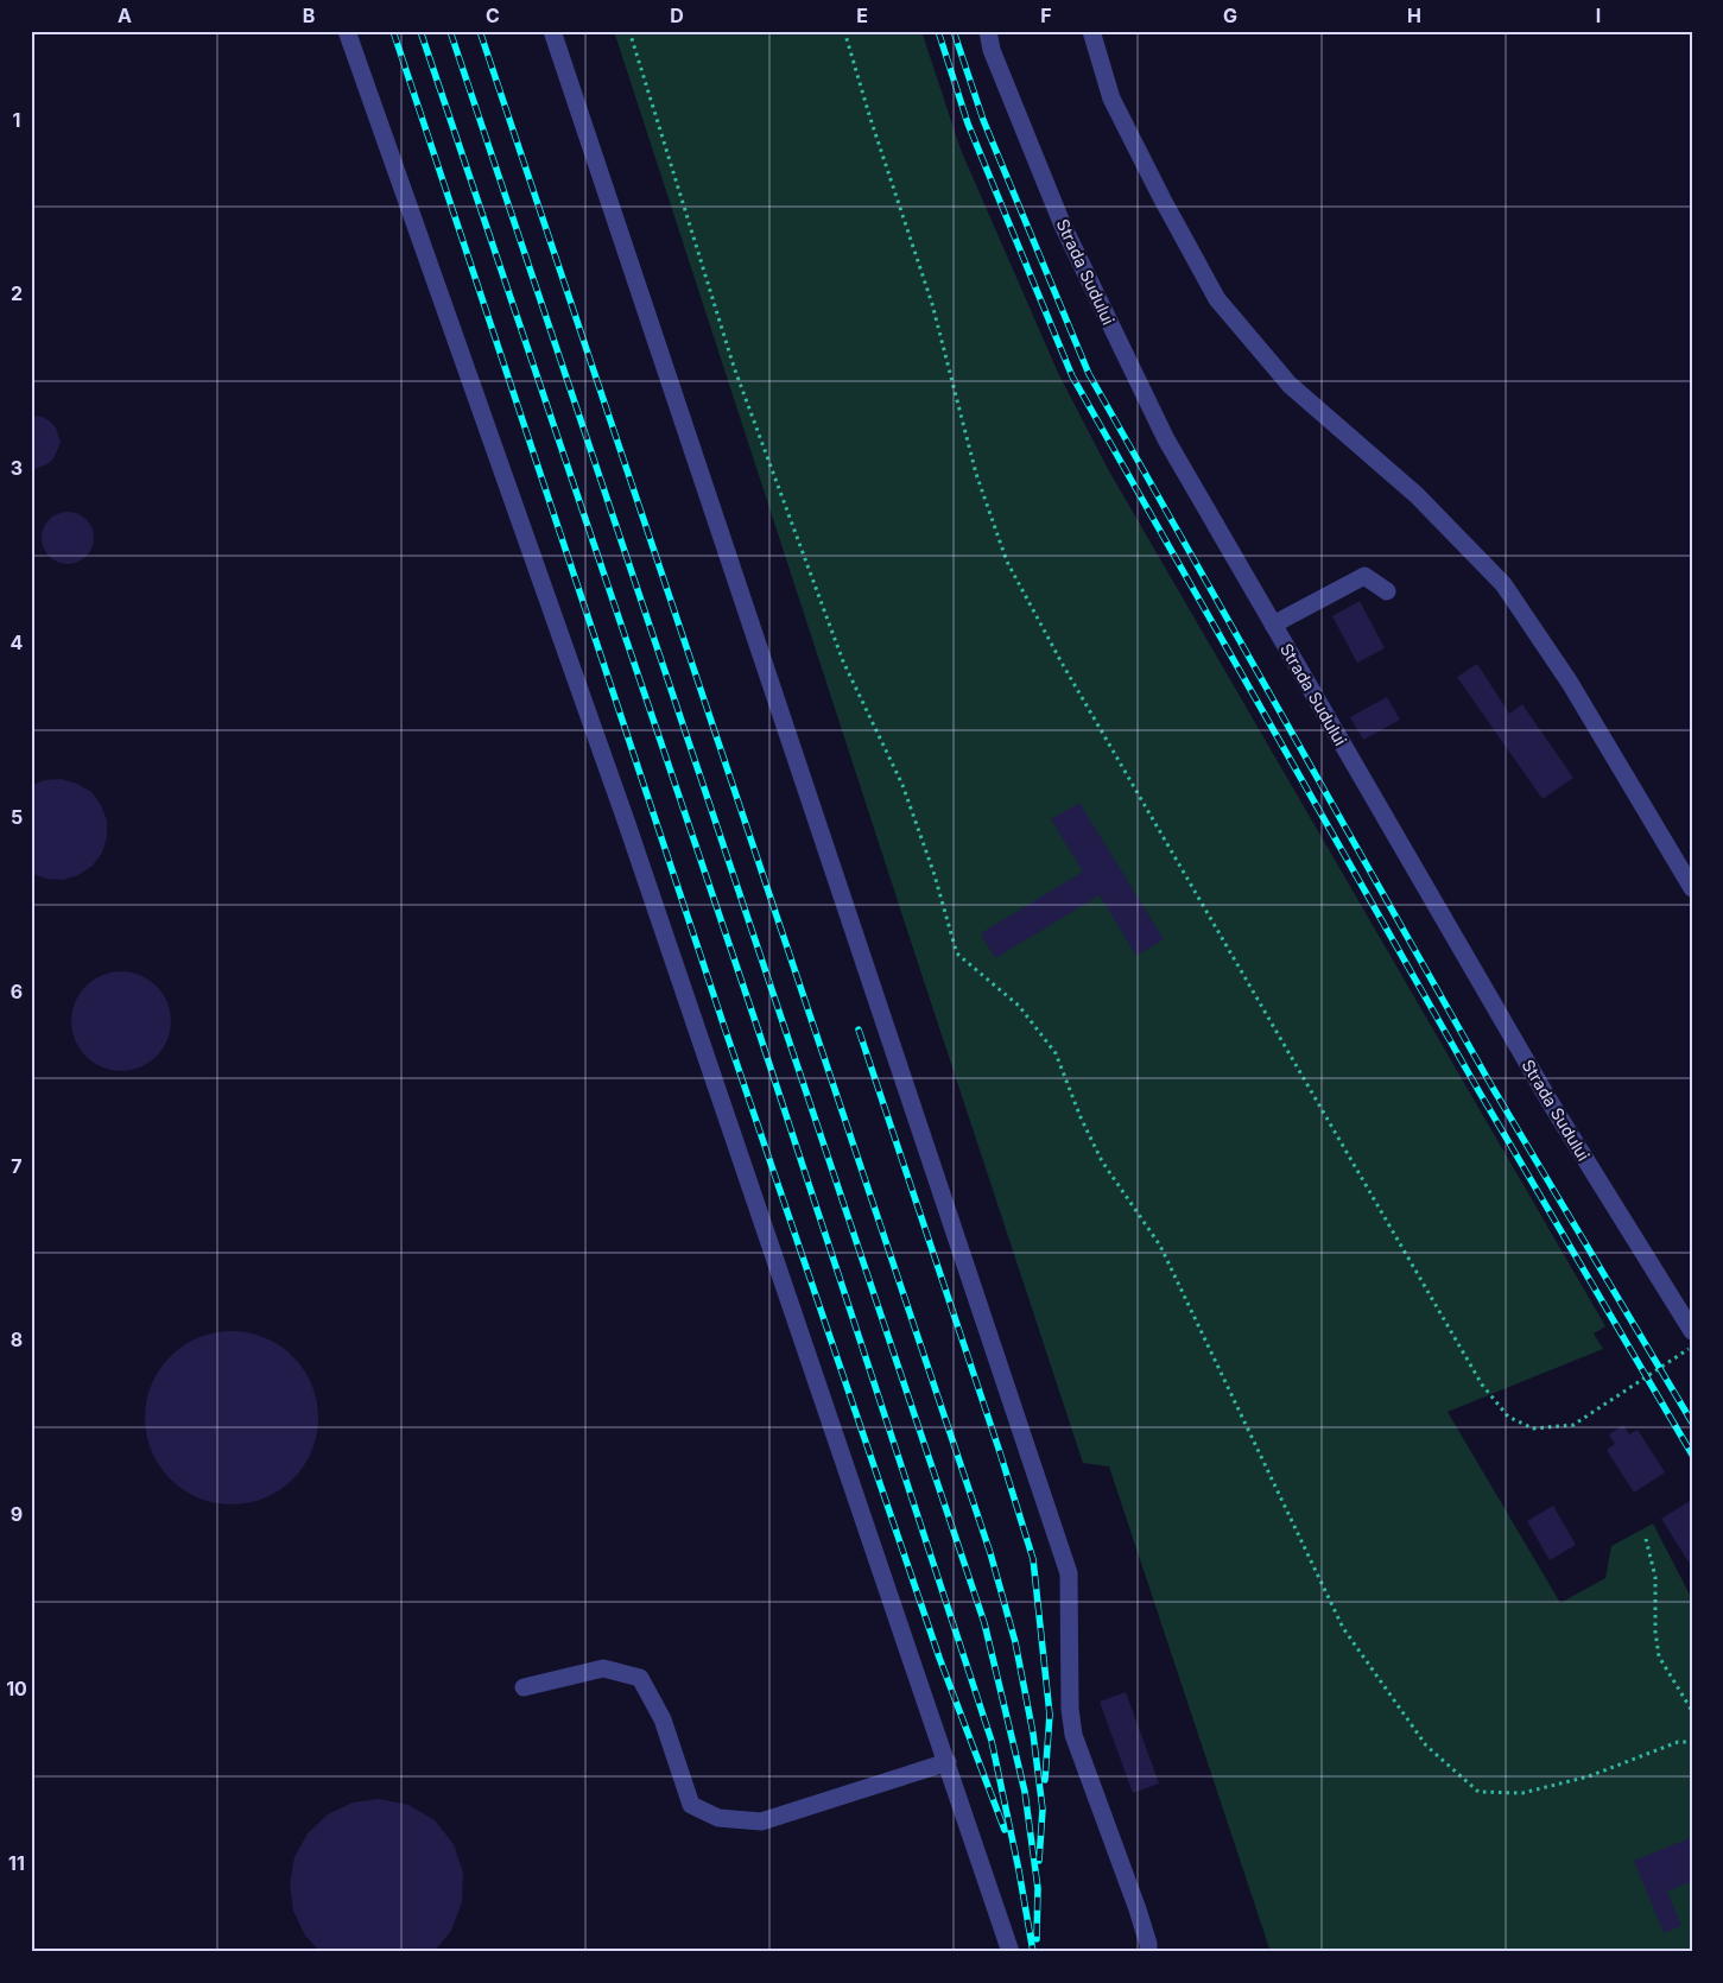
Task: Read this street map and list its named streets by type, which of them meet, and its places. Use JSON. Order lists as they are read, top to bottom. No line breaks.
{"streets":{"street":["Strada Sudului"]},"grid":{"columns":["A","B","C","D","E","F","G","H","I"],"rows":["1","2","3","4","5","6","7","8","9","10","11"]}}
